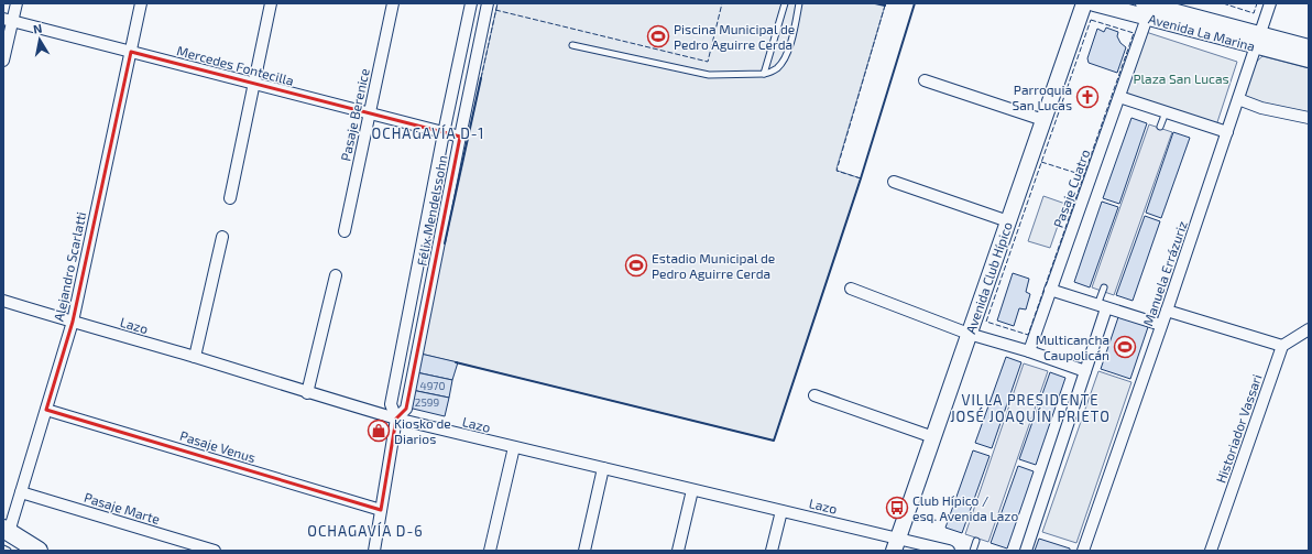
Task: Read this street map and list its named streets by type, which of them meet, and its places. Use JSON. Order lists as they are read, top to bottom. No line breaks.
{"streets":{"main road":["Avenida La Marina","Avenida Club Hípico"],"street":["Mercedes Fontecilla","Pasaje Berenice","Pasaje Cuatro","Félix Mendelssohn","Alejandro Scarlatti","Manuela Errázuriz","Lazo","Historiador Vassari","Pasaje Venus","Pasaje Marte"]},"crossings":[["Avenida La Marina","Pasaje Cuatro"],["Avenida La Marina","Manuela Errázuriz"],["Mercedes Fontecilla","Pasaje Berenice"],["Mercedes Fontecilla","Félix Mendelssohn"],["Mercedes Fontecilla","Alejandro Scarlatti"],["Félix Mendelssohn","Lazo"],["Félix Mendelssohn","Pasaje Venus"],["Alejandro Scarlatti","Lazo"],["Alejandro Scarlatti","Pasaje Venus"],["Alejandro Scarlatti","Pasaje Marte"],["Avenida Club Hípico","Lazo"]],"districts":["OCHAGAVÍA D-1","VILLA PRESIDENTE JOSÉ JOAQUÍN PRIETO","OCHAGAVÍA D-6"],"parks":["Plaza San Lucas"],"places":{"sports":["Piscina Municipal de Pedro Aguirre Cerda","Estadio Municipal de Pedro Aguirre Cerda","Multicancha Caupolicán"],"church":["Parroquia San Lucas"],"shop":["Kiosko de Diarios"],"bus stop":["Club Hípico / esq. Avenida Lazo"]},"house_numbers":["4970","2599"],"north":"top"}
